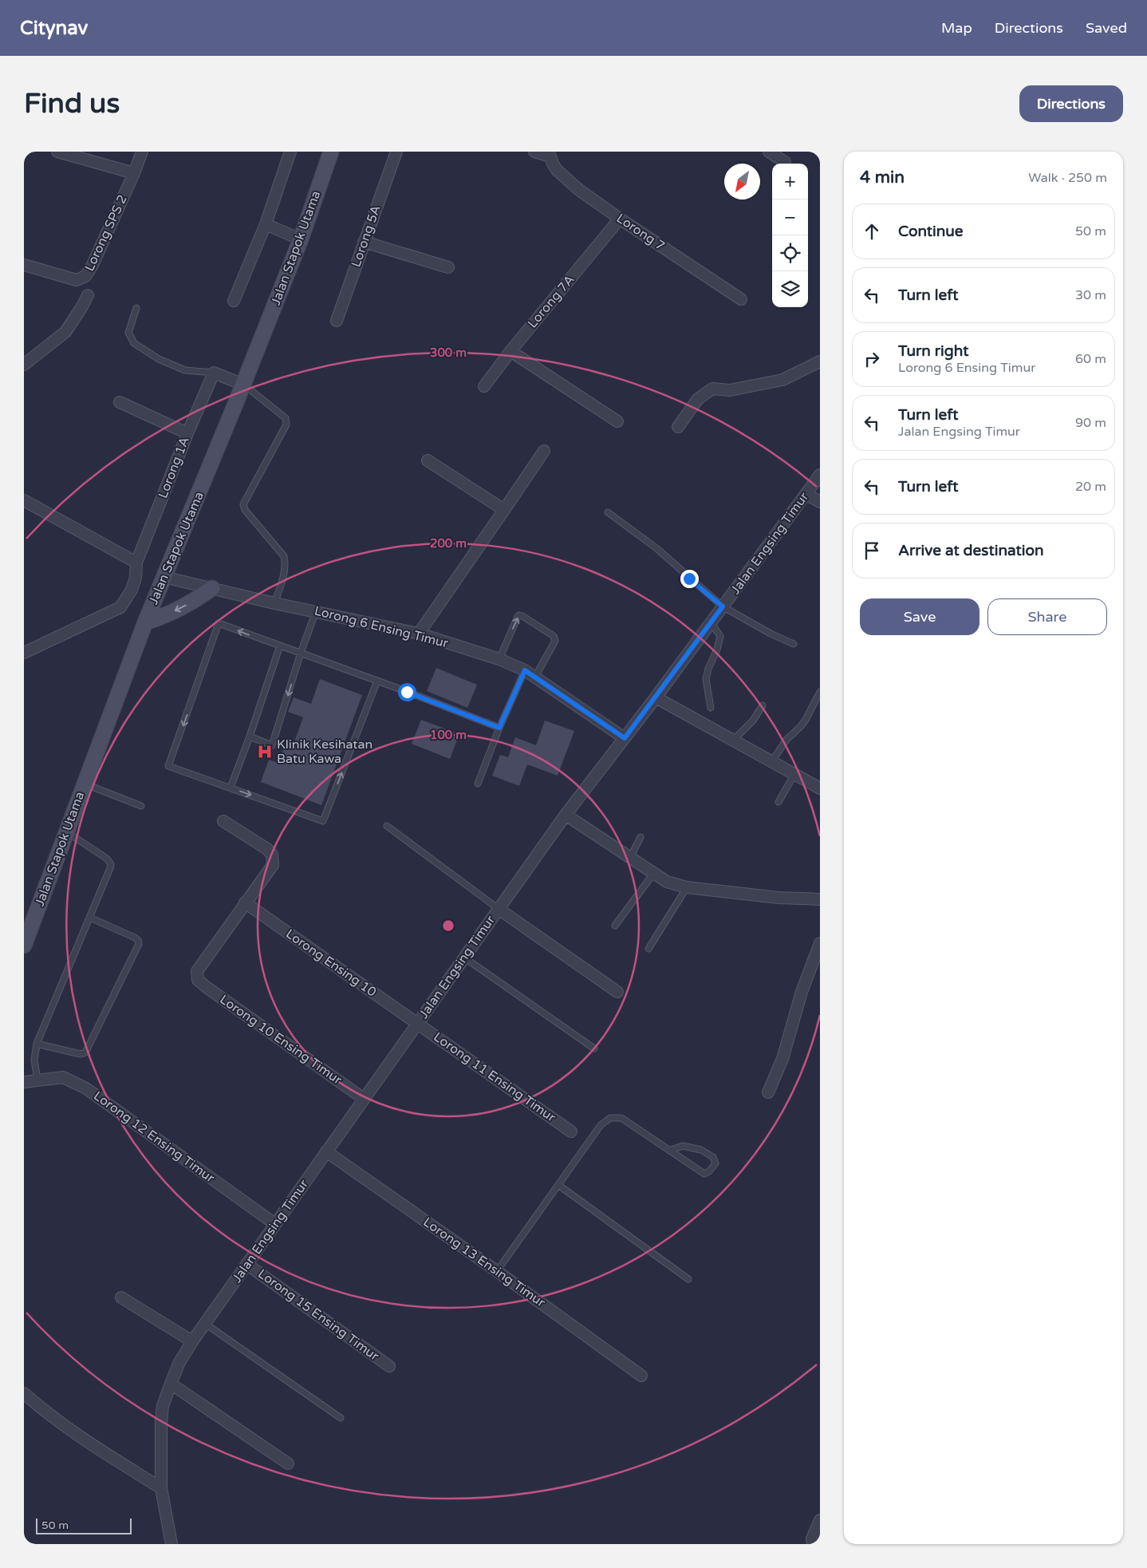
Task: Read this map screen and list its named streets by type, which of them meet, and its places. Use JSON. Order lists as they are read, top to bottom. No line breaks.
{"streets":{"main road":["Jalan Stapok Utama"],"street":["Lorong 7","Lorong SPS 2","Lorong 5A","Lorong 7A","Lorong 1A","Jalan Engsing Timur","Lorong 6 Ensing Timur","Lorong Ensing 10","Lorong 10 Ensing Timur","Lorong 11 Ensing Timur","Lorong 12 Ensing Timur","Lorong 13 Ensing Timur","Lorong 15 Ensing Timur"]},"crossings":[["Lorong 7","Lorong 7A"],["Jalan Stapok Utama","Lorong 6 Ensing Timur"],["Jalan Engsing Timur","Lorong 6 Ensing Timur"],["Jalan Engsing Timur","Lorong Ensing 10"],["Jalan Engsing Timur","Lorong 10 Ensing Timur"],["Jalan Engsing Timur","Lorong 11 Ensing Timur"],["Jalan Engsing Timur","Lorong 12 Ensing Timur"],["Jalan Engsing Timur","Lorong 13 Ensing Timur"],["Jalan Engsing Timur","Lorong 15 Ensing Timur"],["Lorong Ensing 10","Lorong 10 Ensing Timur"],["Lorong Ensing 10","Lorong 11 Ensing Timur"]],"places":{"hospital":["Klinik Kesihatan Batu Kawa"]},"scale_bar":"50 m","north":"bottom left","page":{"header":"Citynav","nav":["Map","Directions","Saved"],"buttons":["Directions",["Save","Share"]],"title":"Find us","heading":["4 min","Walk · 250 m"],"map_buttons":["+","−"],"list":[["Continue","50 m"],["Turn left","30 m"],["Turn right","Lorong 6 Ensing Timur","60 m"],["Turn left","Jalan Engsing Timur","90 m"],["Turn left","20 m"],"Arrive at destination"],"scale":"50 m"},"rings":["300 m","200 m","100 m"]}
